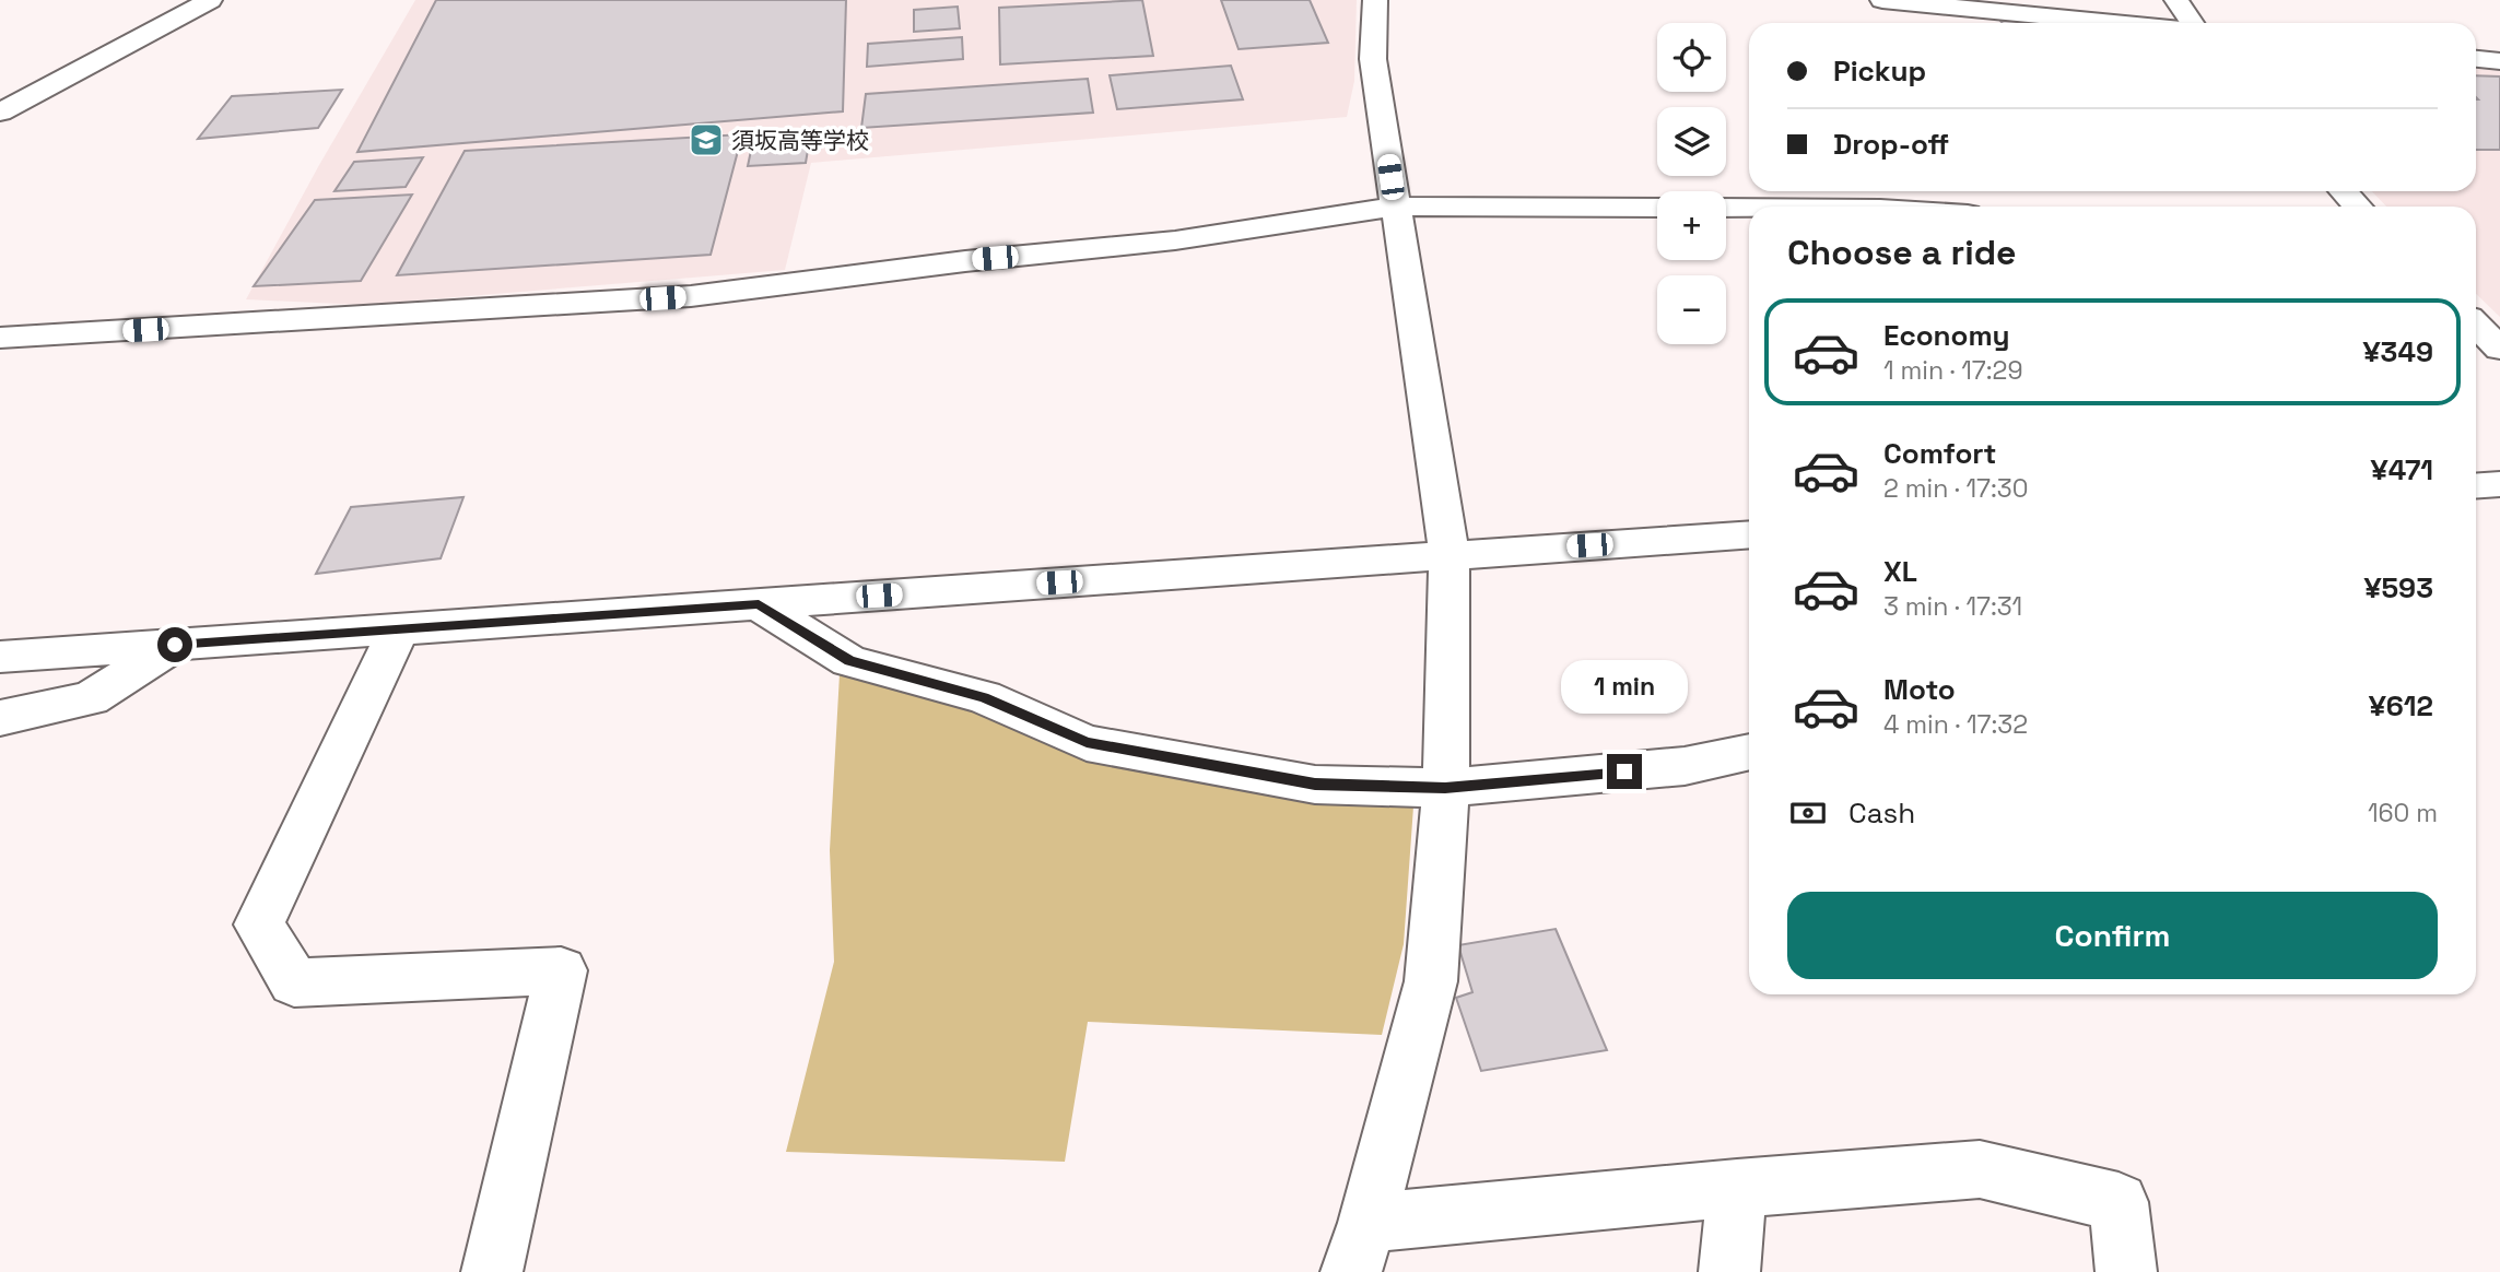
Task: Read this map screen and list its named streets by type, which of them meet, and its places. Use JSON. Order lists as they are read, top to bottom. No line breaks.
{"places":{"school or university":["須坂高等学校"]},"page":{"map_buttons":["+","−"],"banner":["Pickup","Drop-off"],"heading":"Choose a ride","list":[{"name":"Economy","note":"1 min · 17:29","value":"¥349"},{"name":"Comfort","note":"2 min · 17:30","value":"¥471"},{"name":"XL","note":"3 min · 17:31","value":"¥593"},{"name":"Moto","note":"4 min · 17:32","value":"¥612"}],"bubble":"1 min","pay":["Cash","160 m"],"buttons":"Confirm"}}
